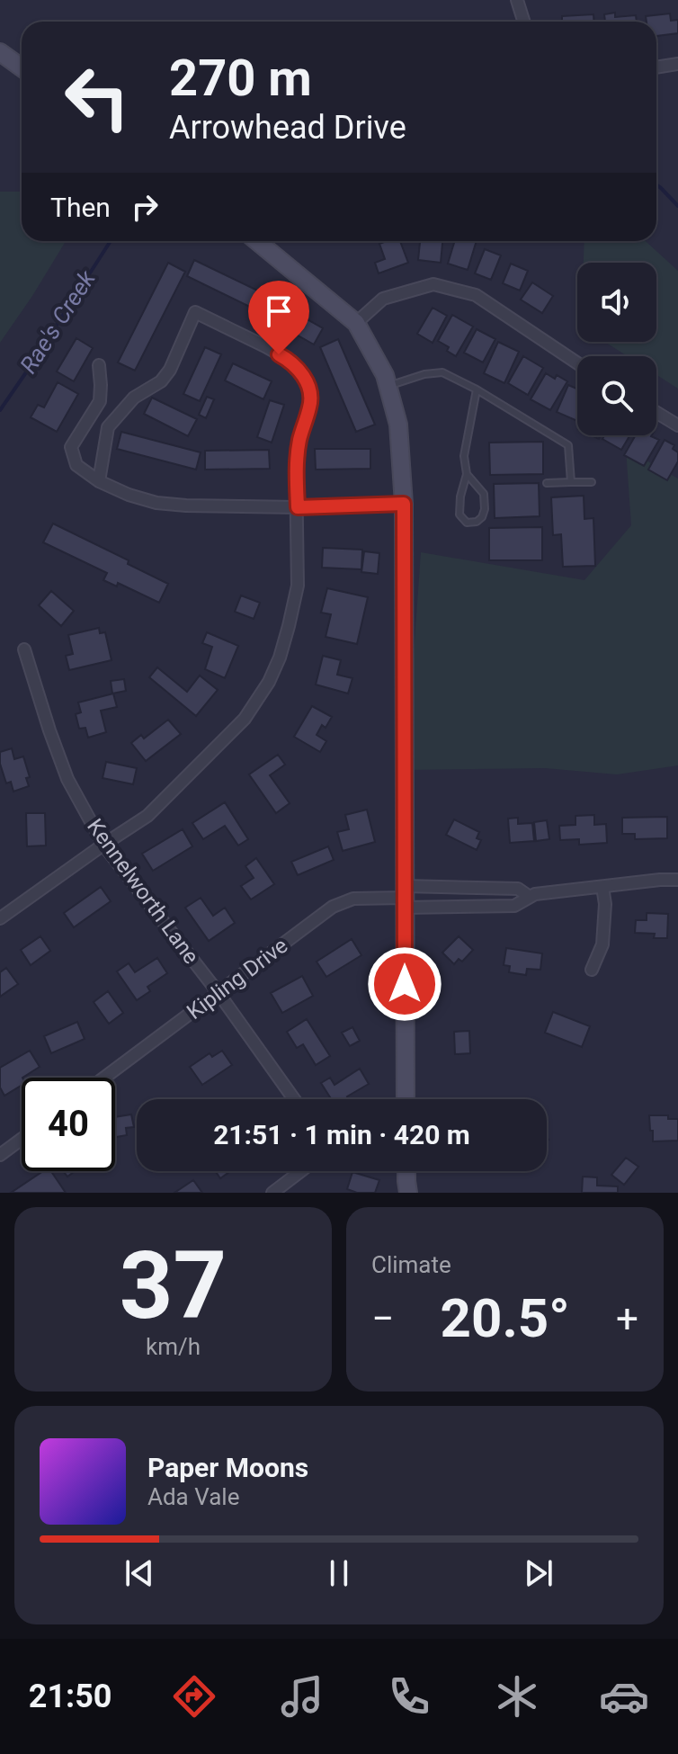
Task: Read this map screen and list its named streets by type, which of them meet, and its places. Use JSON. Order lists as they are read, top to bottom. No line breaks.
{"streets":{"street":["Kennelworth Lane","Kipling Drive"]},"crossings":[["Kennelworth Lane","Kipling Drive"]],"water":["Rae's Creek"],"page":{"turn":["270 m","Arrowhead Drive"],"then":"Then","limit":"40","trip":"21:51 · 1 min · 420 m","tile":[["37","km/h"],"Climate"],"heat":["−","20.5°","+"],"song":["Paper Moons","Ada Vale"],"tabs":"21:50"}}
